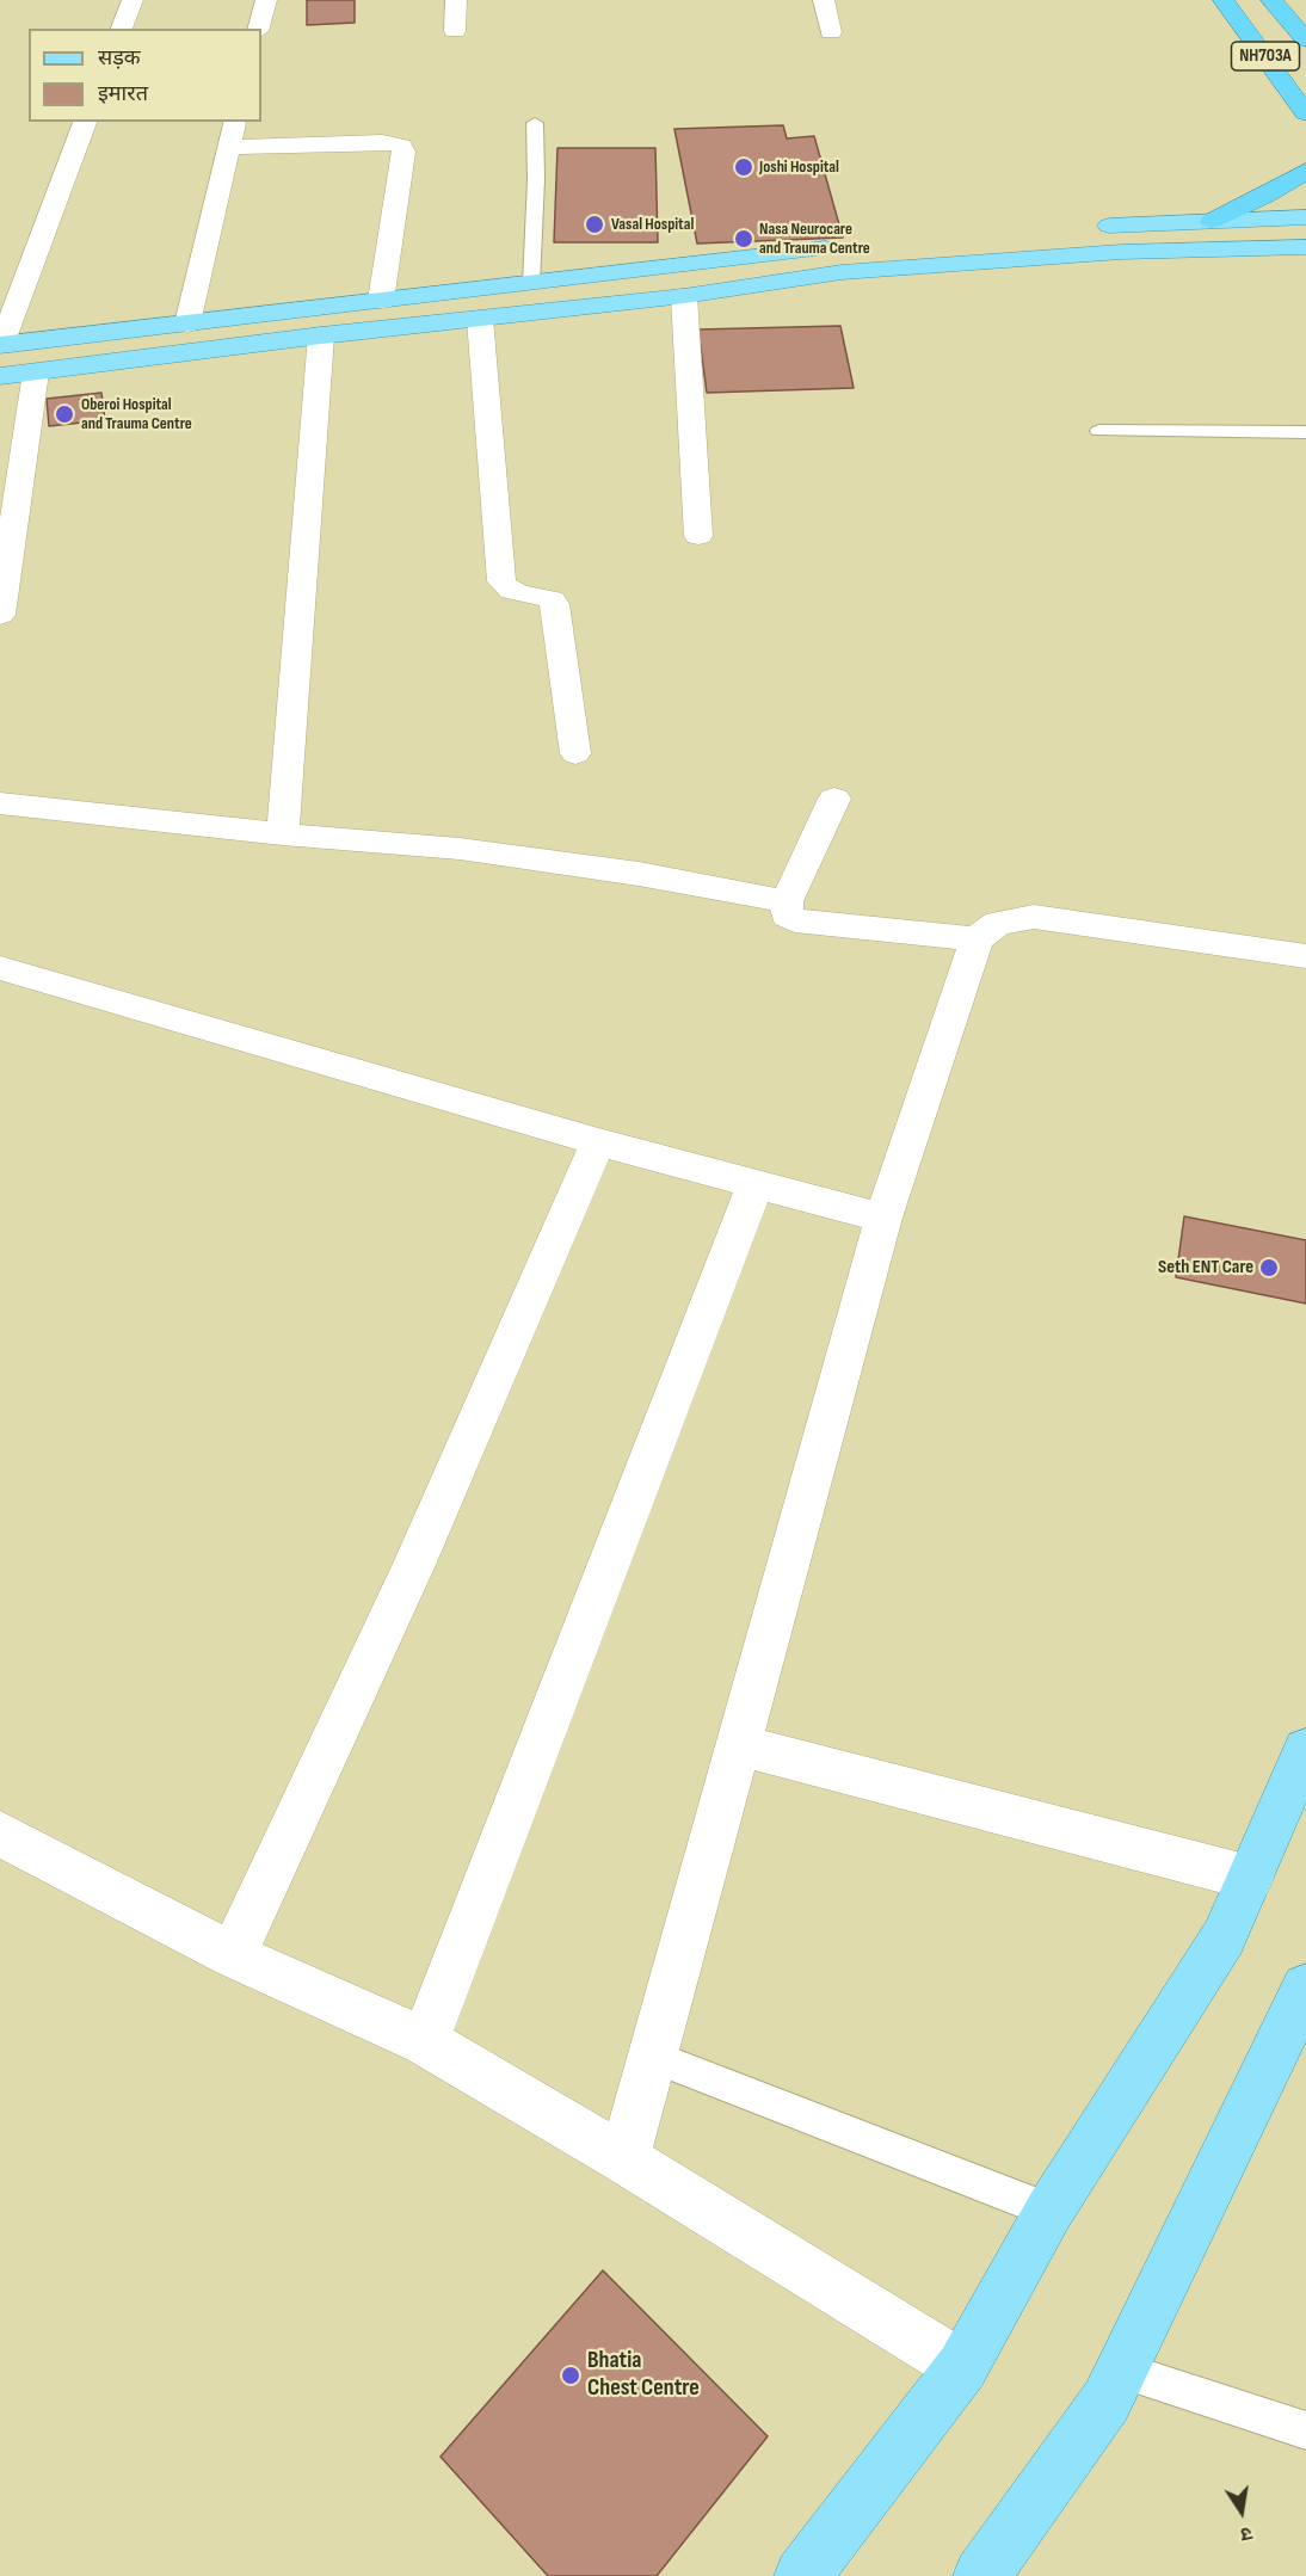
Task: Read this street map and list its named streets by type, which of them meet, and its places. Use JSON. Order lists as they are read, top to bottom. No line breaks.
{"streets":{"highway":["NH703A"]},"places":["Joshi Hospital","Vasal Hospital","Nasa Neurocare and Trauma Centre","Oberoi Hospital and Trauma Centre","Seth ENT Care","Bhatia Chest Centre"],"legend":["सड़क","इमारत"],"north":"bottom"}
